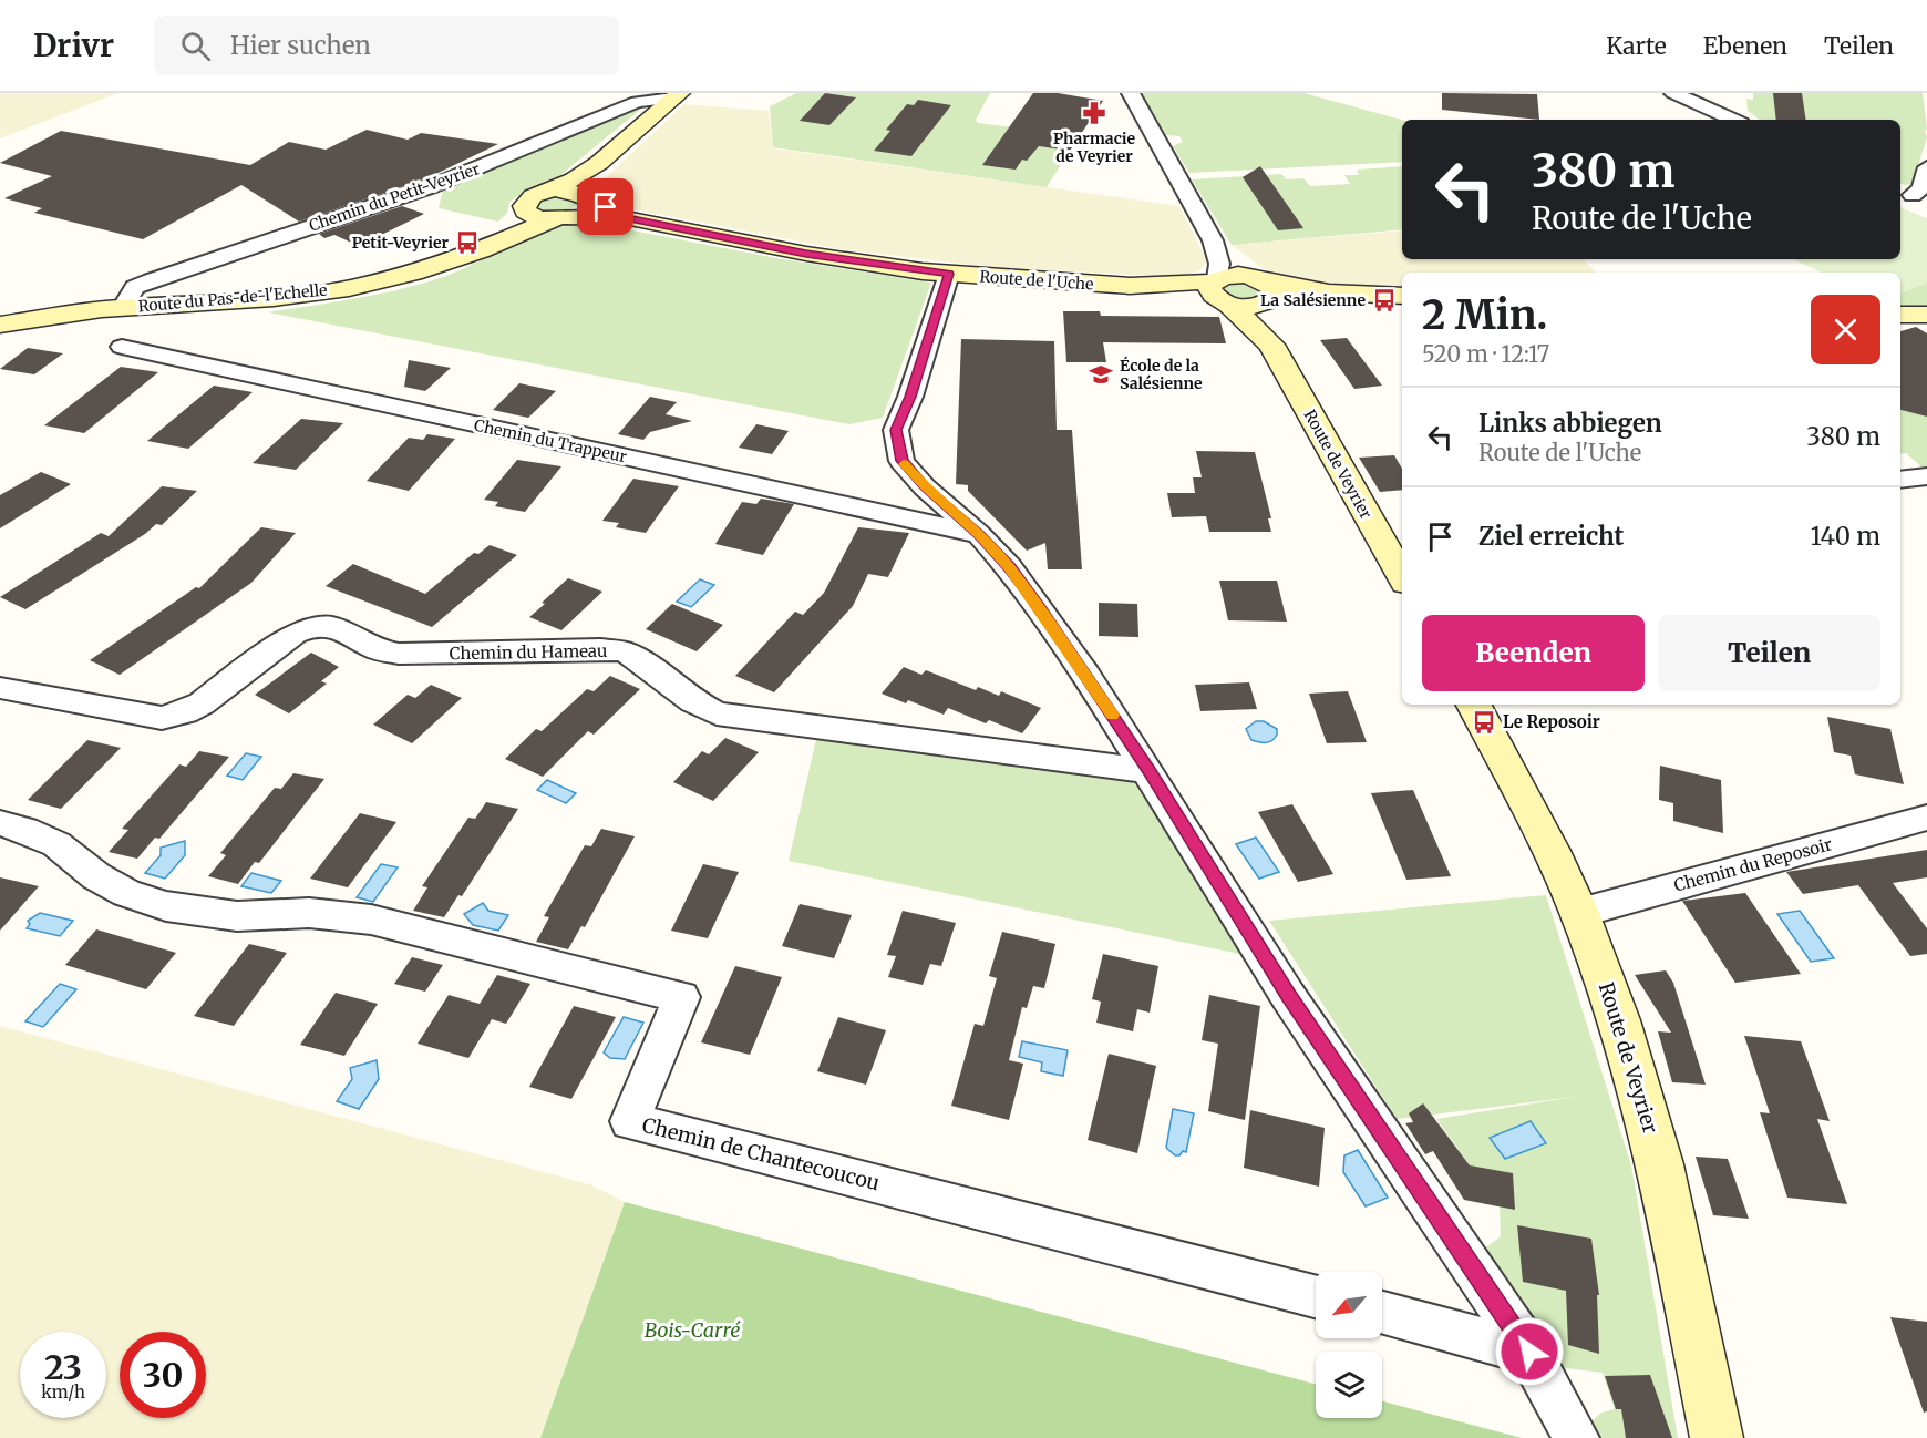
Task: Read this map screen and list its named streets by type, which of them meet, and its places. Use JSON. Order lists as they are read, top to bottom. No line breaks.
{"streets":{"street":["Chemin du Petit-Veyrier","Route de l'Uche","Route du Pas-de-l'Echelle","Chemin du Trappeur","Route de Veyrier","Chemin du Hameau","Chemin du Reposoir","Chemin de Chantecoucou"]},"crossings":[["Chemin du Petit-Veyrier","Route du Pas-de-l'Echelle"],["Route de l'Uche","Route du Pas-de-l'Echelle"],["Route de l'Uche","Route de Veyrier"],["Route de Veyrier","Chemin du Reposoir"]],"parks":["Bois-Carré"],"places":{"pharmacy":["Pharmacie de Veyrier"],"bus stop":["Petit-Veyrier","La Salésienne","Le Reposoir"],"school or university":["École de la Salésienne"]},"north":"bottom left","page":{"header":"Drivr","search":"Hier suchen","nav":["Karte","Ebenen","Teilen"],"turn":["380 m","Route de l'Uche"],"heading":["2 Min.","520 m · 12:17"],"list":[{"name":"Links abbiegen","note":"Route de l'Uche","value":"380 m"},{"name":"Ziel erreicht","value":"140 m"}],"buttons":["Beenden","Teilen"],"speed":"23 km/h","limit":"30"}}
